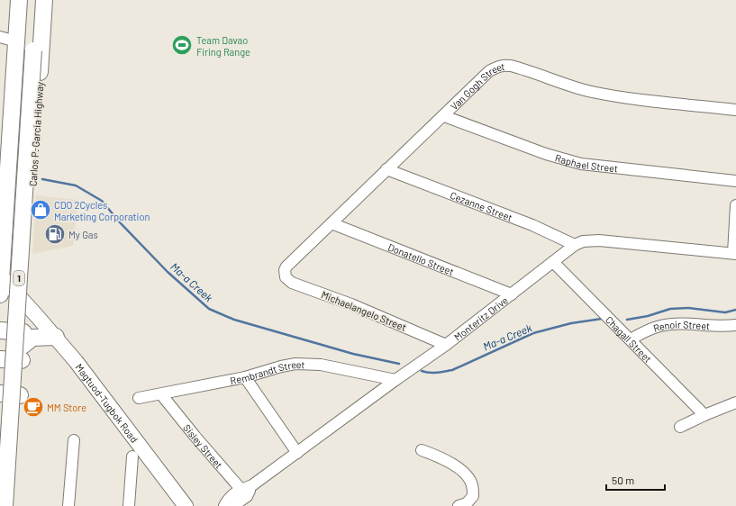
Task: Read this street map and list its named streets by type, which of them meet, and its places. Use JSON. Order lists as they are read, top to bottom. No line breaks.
{"streets":{"highway":["Carlos P. Garcia Highway","1"],"main road":["Magtuod-Tugbok Road"],"street":["Van Gogh Street","Raphael Street","Cezanne Street","Donatello Street","Michaelangelo Street","Monteritz Drive","Renoir Street","Chagall Street","Rembrandt Street","Sisley Street"]},"crossings":[["Van Gogh Street","Raphael Street"],["Van Gogh Street","Cezanne Street"],["Van Gogh Street","Donatello Street"],["Van Gogh Street","Michaelangelo Street"],["Carlos P. Garcia Highway","Magtuod-Tugbok Road"],["Cezanne Street","Monteritz Drive"],["Donatello Street","Monteritz Drive"],["Michaelangelo Street","Monteritz Drive"],["Monteritz Drive","Chagall Street"],["Monteritz Drive","Rembrandt Street"],["Monteritz Drive","Sisley Street"],["Renoir Street","Chagall Street"],["Rembrandt Street","Sisley Street"]],"water":["Ma-a Creek"],"places":{"sports":["Team Davao Firing Range"],"shop":["CDO 2Cycles Marketing Corporation"],"fuel station":["My Gas"],"cafe":["MM Store"]},"scale_bar":"50 m"}
